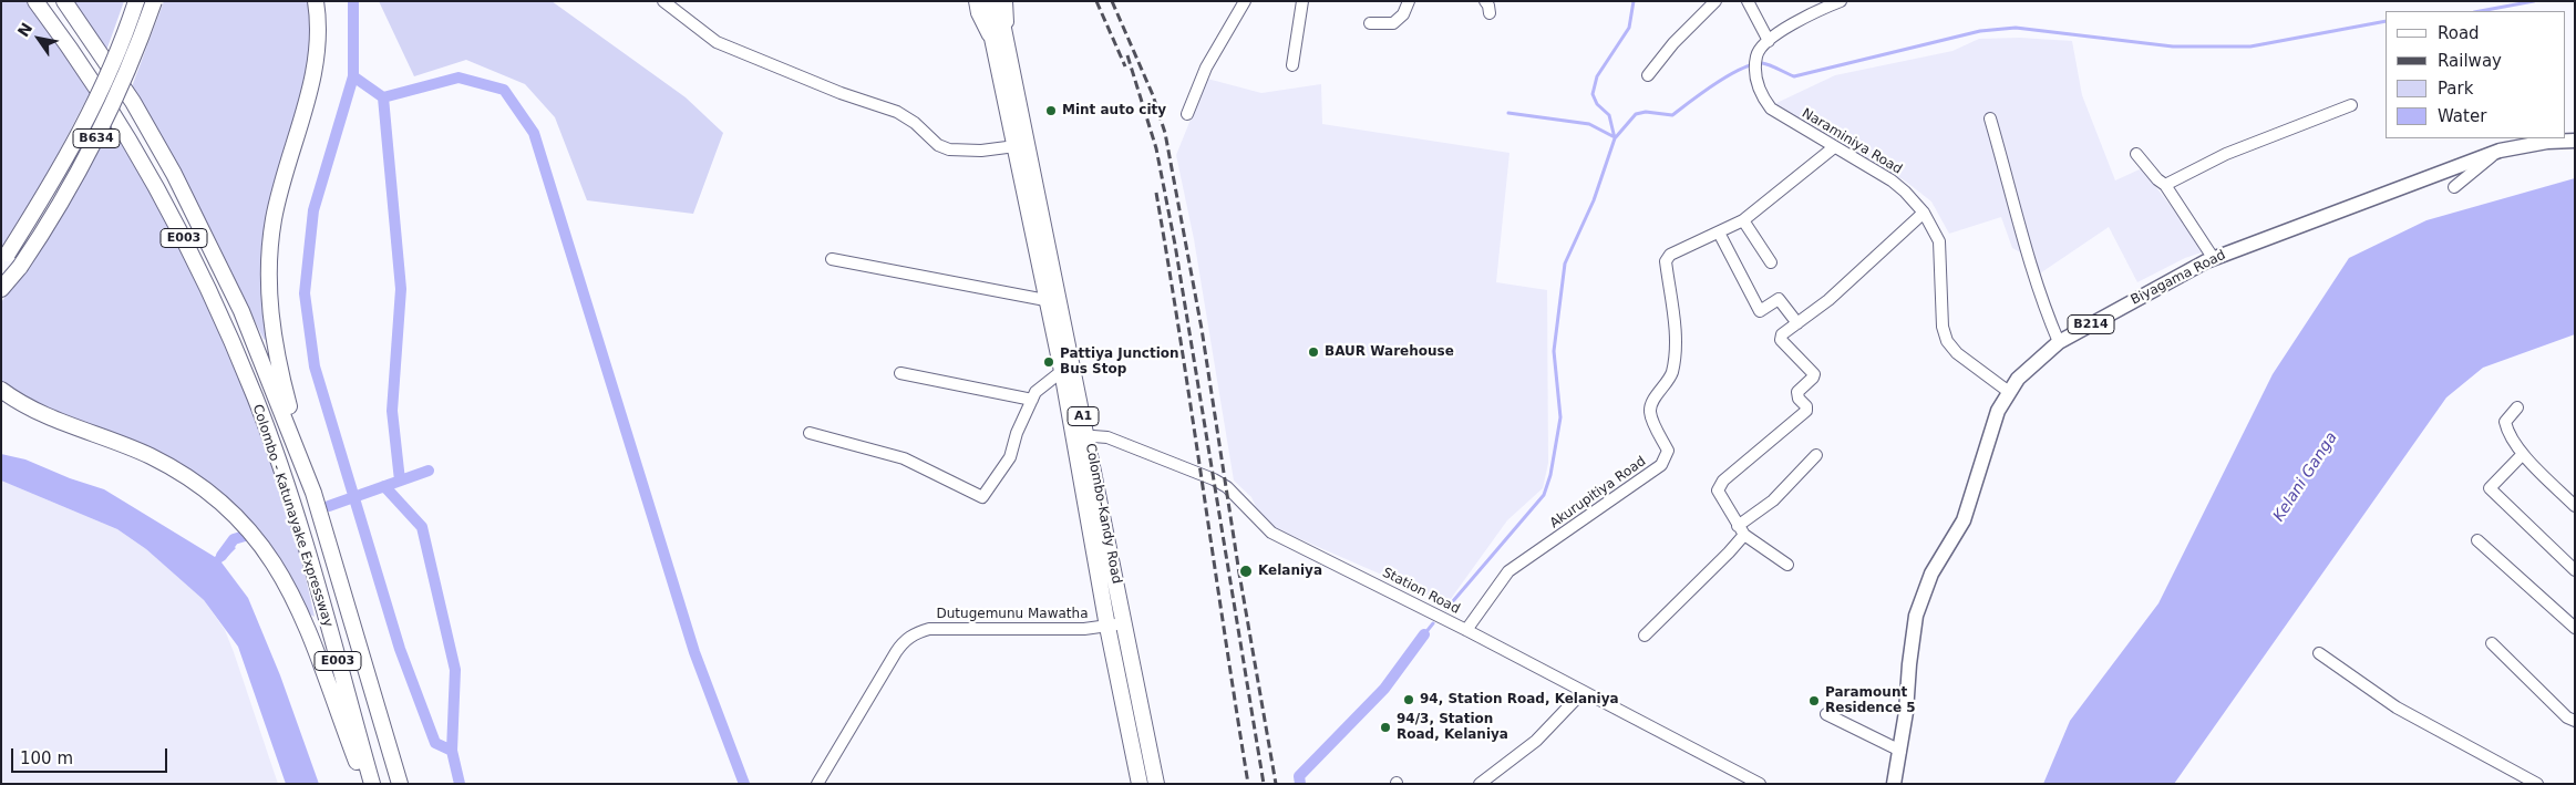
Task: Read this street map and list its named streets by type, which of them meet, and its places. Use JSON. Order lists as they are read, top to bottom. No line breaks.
{"streets":{"highway":["B634","E003","A1","Colombo-Kandy Road","Colombo - Katunayake Expressway"],"main road":["Biyagama Road","B214"],"street":["Naraminiya Road","Akurupitiya Road","Station Road","Dutugemunu Mawatha"]},"crossings":[["Naraminiya Road","Biyagama Road"],["Naraminiya Road","Akurupitiya Road"],["A1","Colombo-Kandy Road"],["Akurupitiya Road","Station Road"],["Colombo-Kandy Road","Station Road"],["Colombo-Kandy Road","Dutugemunu Mawatha"]],"water":["Kelani Ganga"],"places":["Mint auto city","BAUR Warehouse","Pattiya Junction Bus Stop","Kelaniya","94, Station Road, Kelaniya","Paramount Residence 5","94/3, Station Road, Kelaniya"],"legend":["Road","Railway","Park","Water"],"scale_bar":"100 m","north":"top left"}
